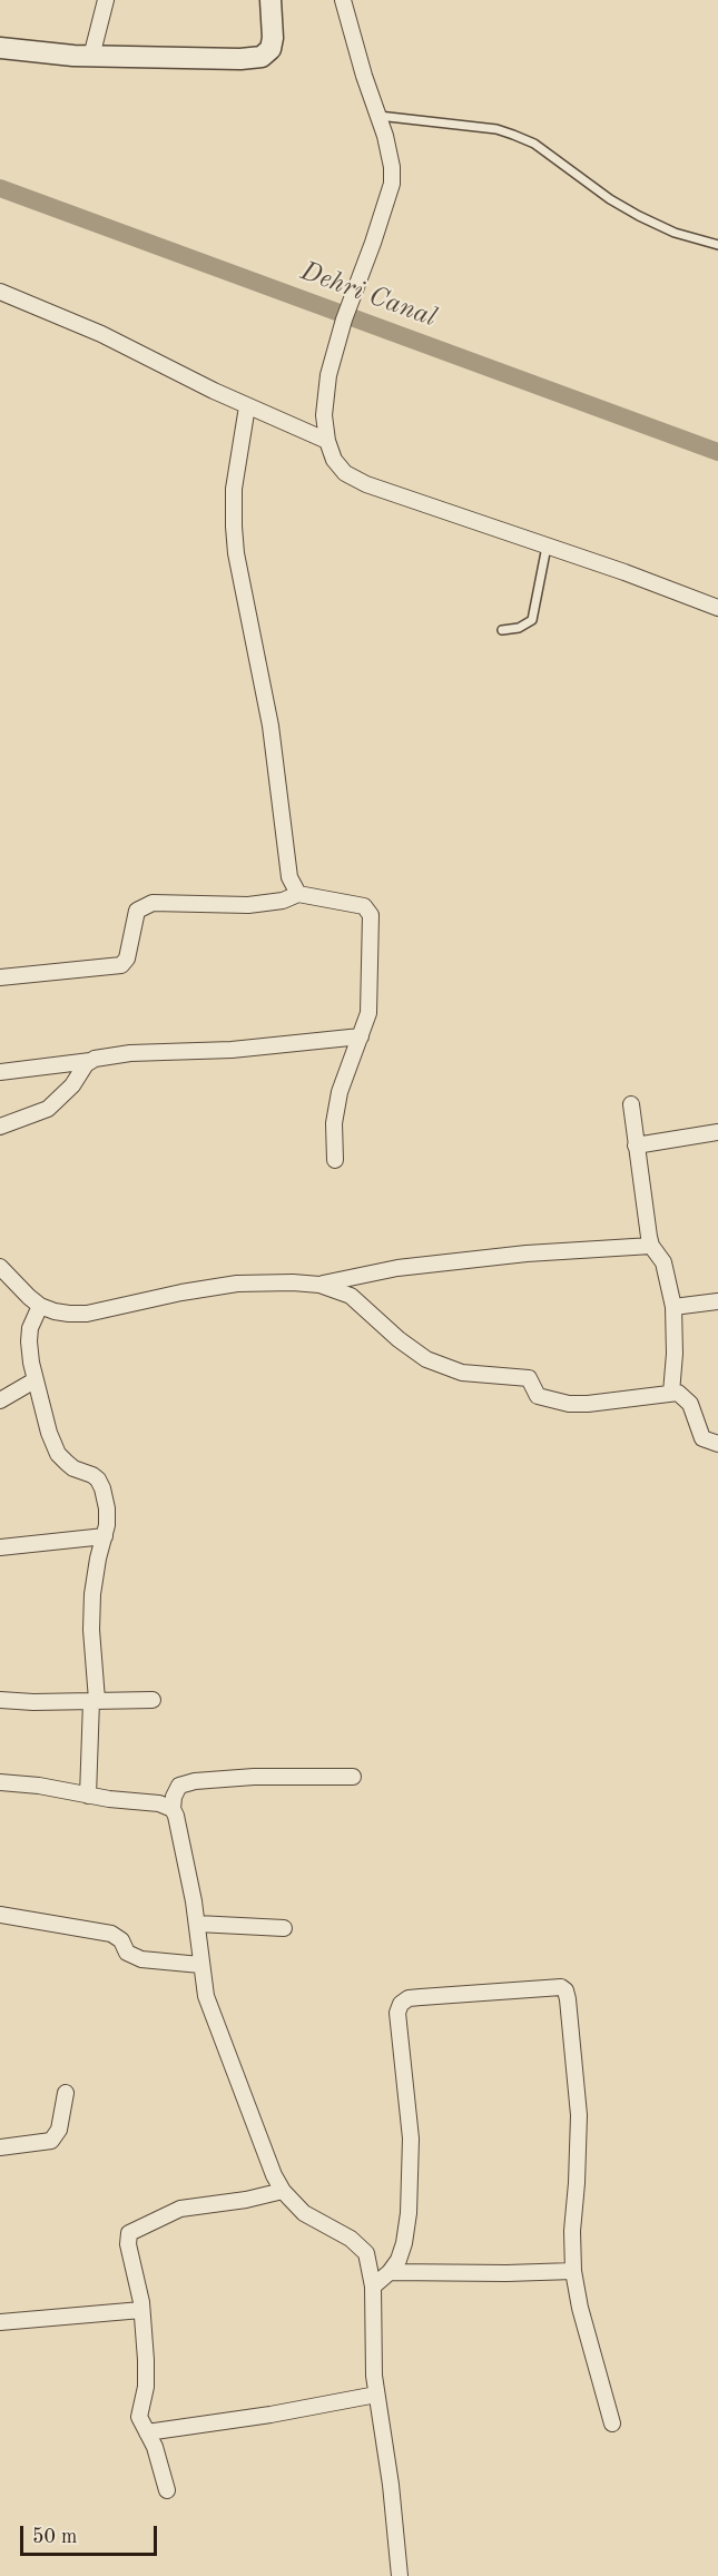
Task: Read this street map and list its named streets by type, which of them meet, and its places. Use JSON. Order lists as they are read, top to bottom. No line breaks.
{"water":["Dehri Canal"],"scale_bar":"50 m"}
